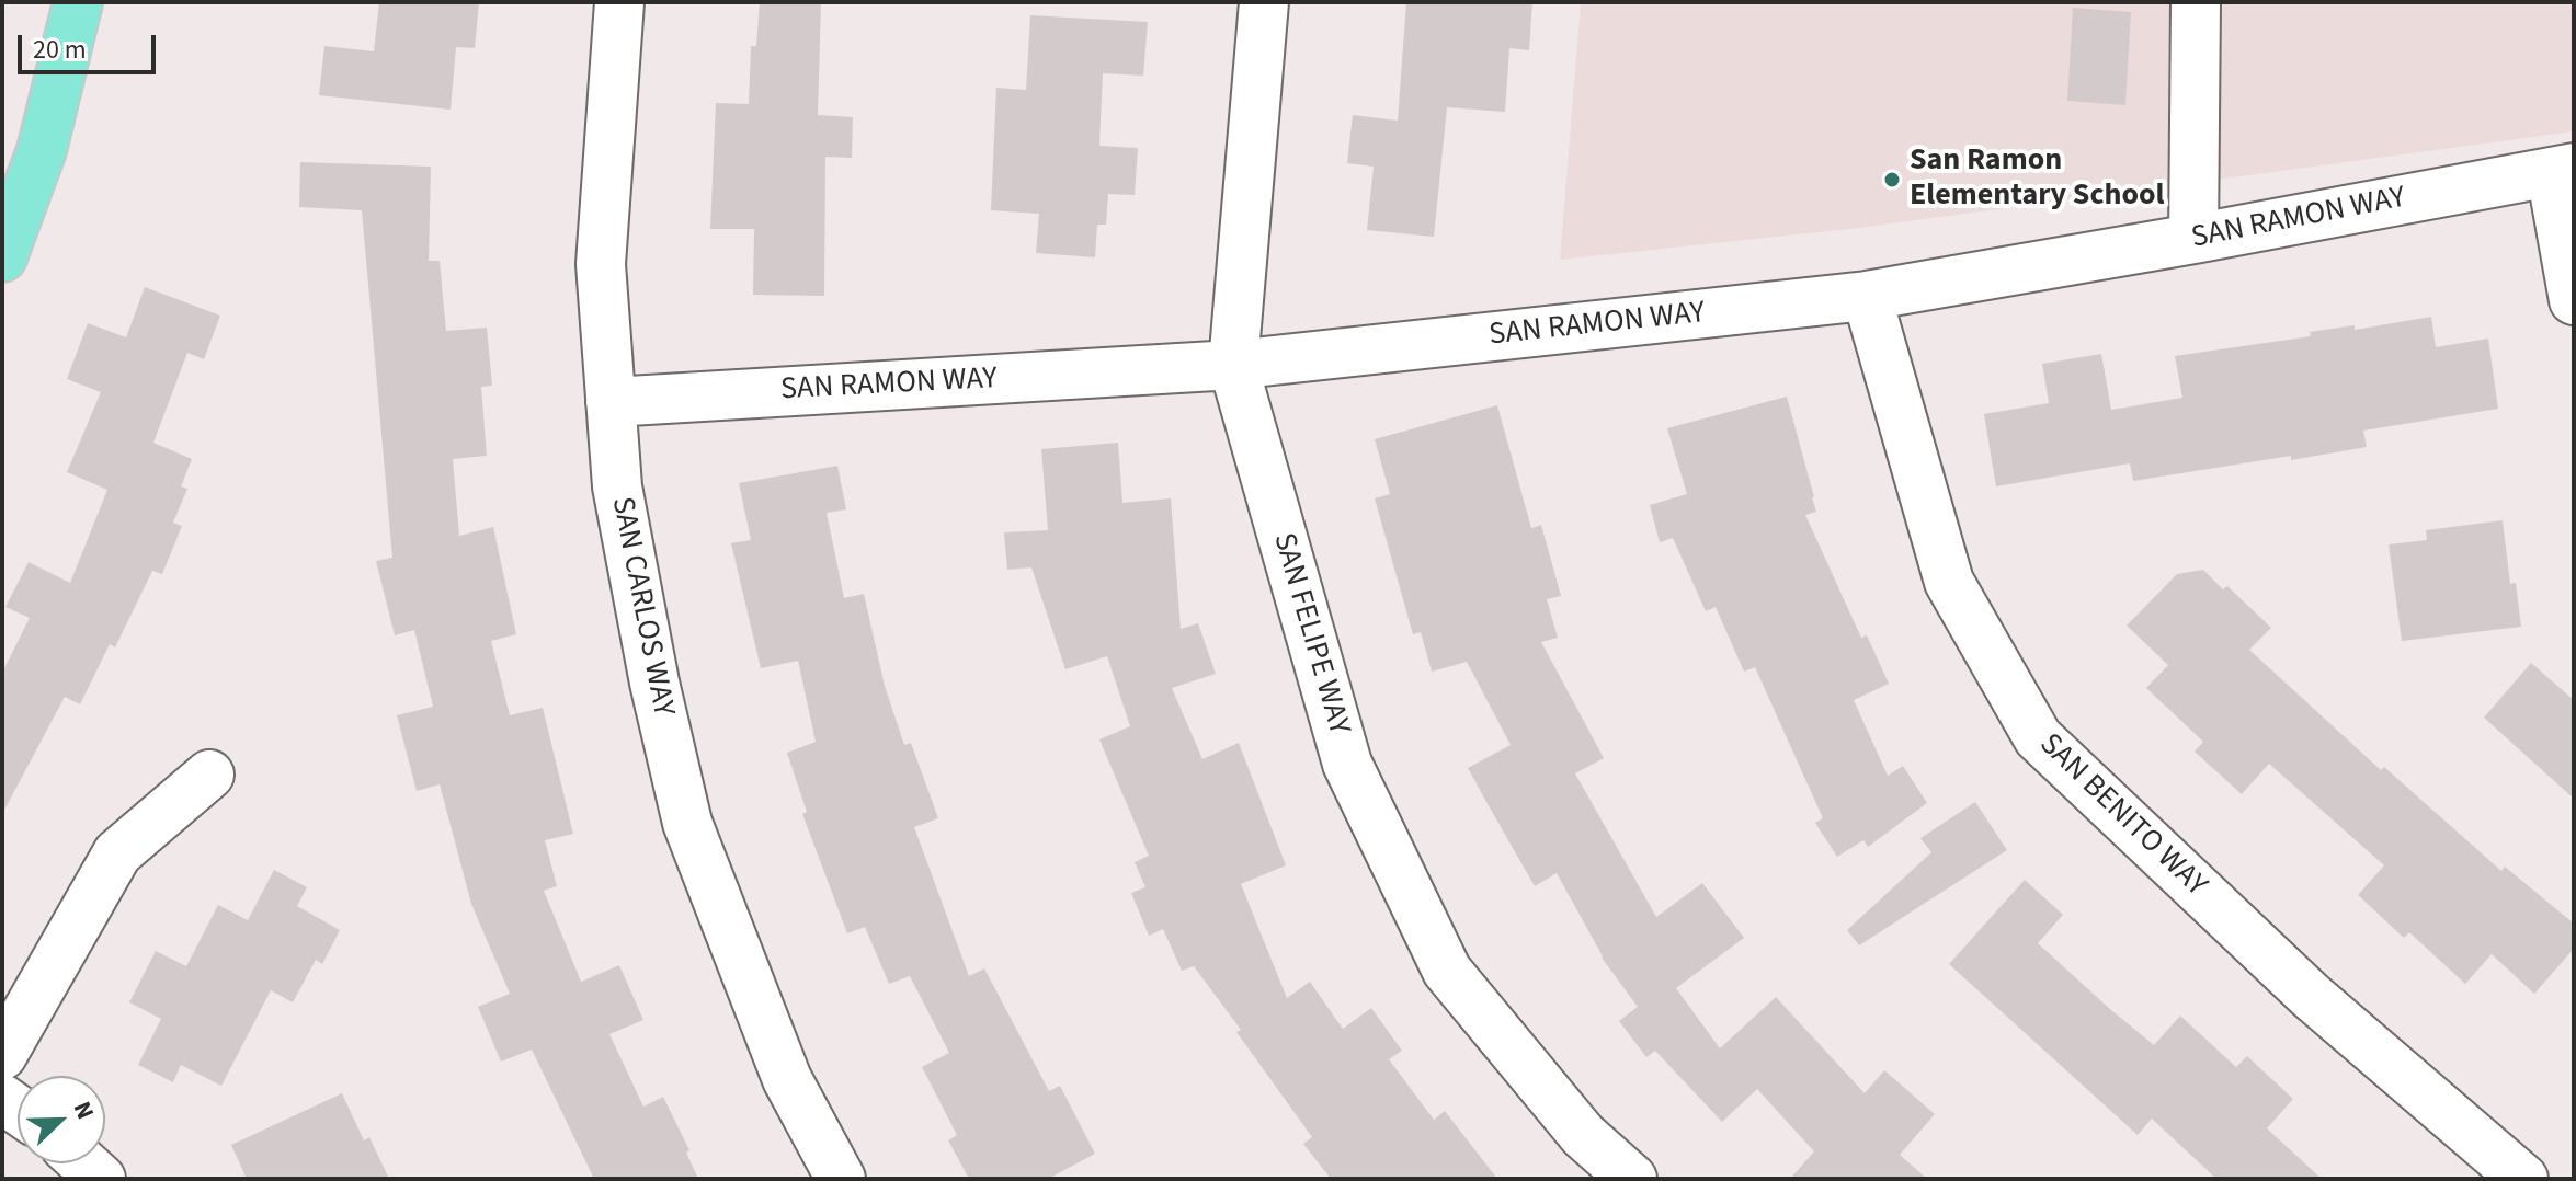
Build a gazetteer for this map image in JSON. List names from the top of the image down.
{
  "streets": {
    "street": [
      "SAN RAMON WAY",
      "SAN CARLOS WAY",
      "SAN FELIPE WAY",
      "SAN BENITO WAY"
    ]
  },
  "crossings": [
    ["SAN RAMON WAY", "SAN CARLOS WAY"],
    ["SAN RAMON WAY", "SAN FELIPE WAY"],
    ["SAN RAMON WAY", "SAN BENITO WAY"]
  ],
  "places": ["San Ramon Elementary School"],
  "scale_bar": "20 m",
  "north": "top right"
}
